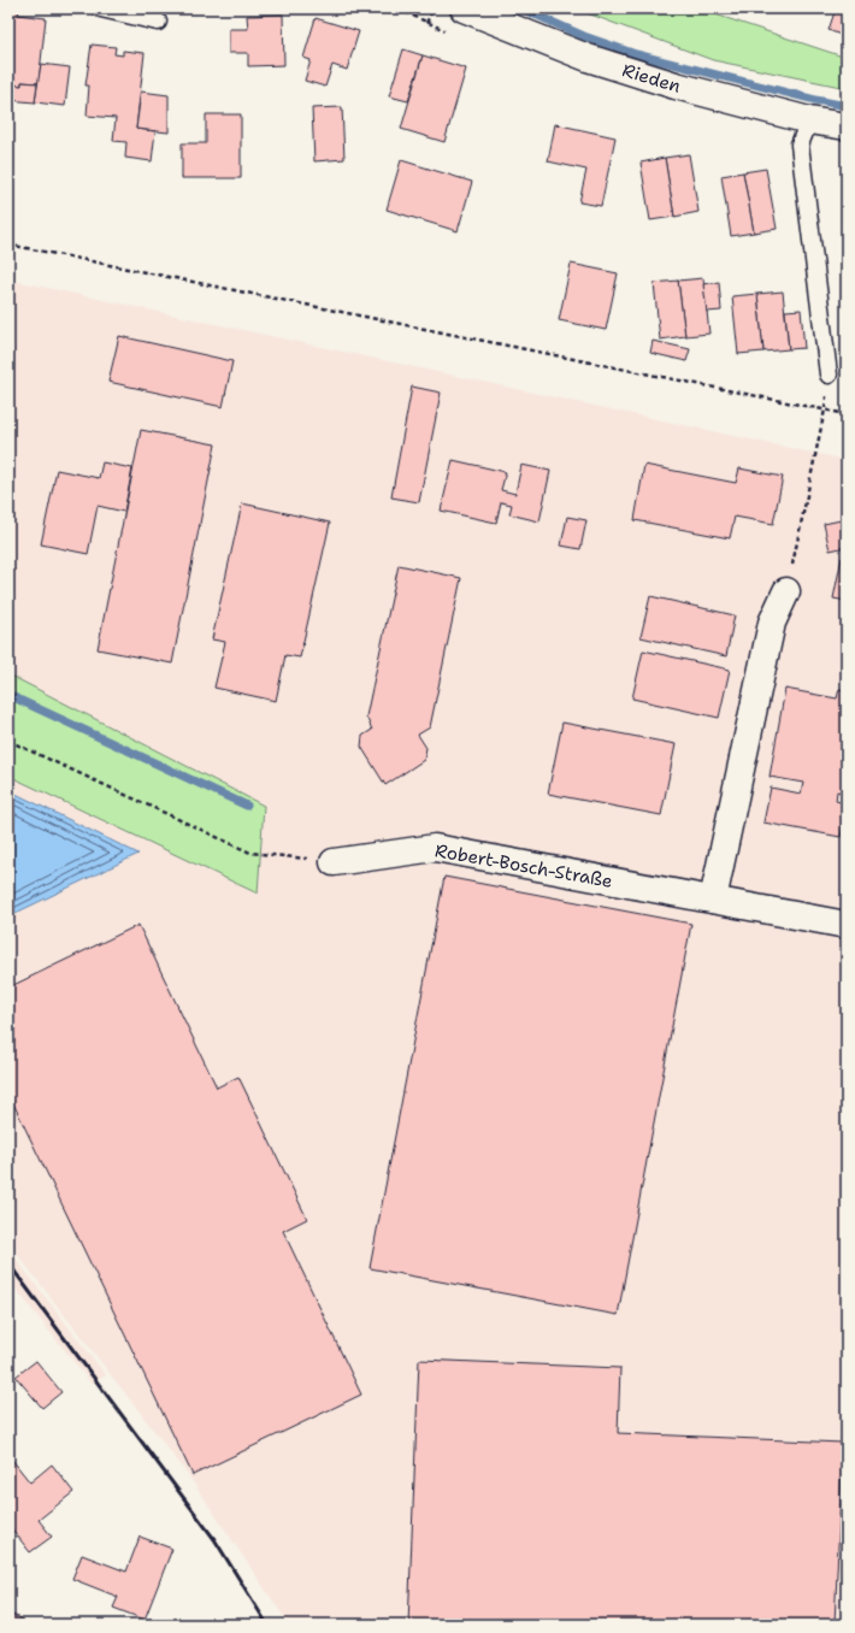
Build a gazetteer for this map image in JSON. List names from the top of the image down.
{
  "streets": {
    "street": ["Rieden", "Robert-Bosch-Straße"]
  }
}
